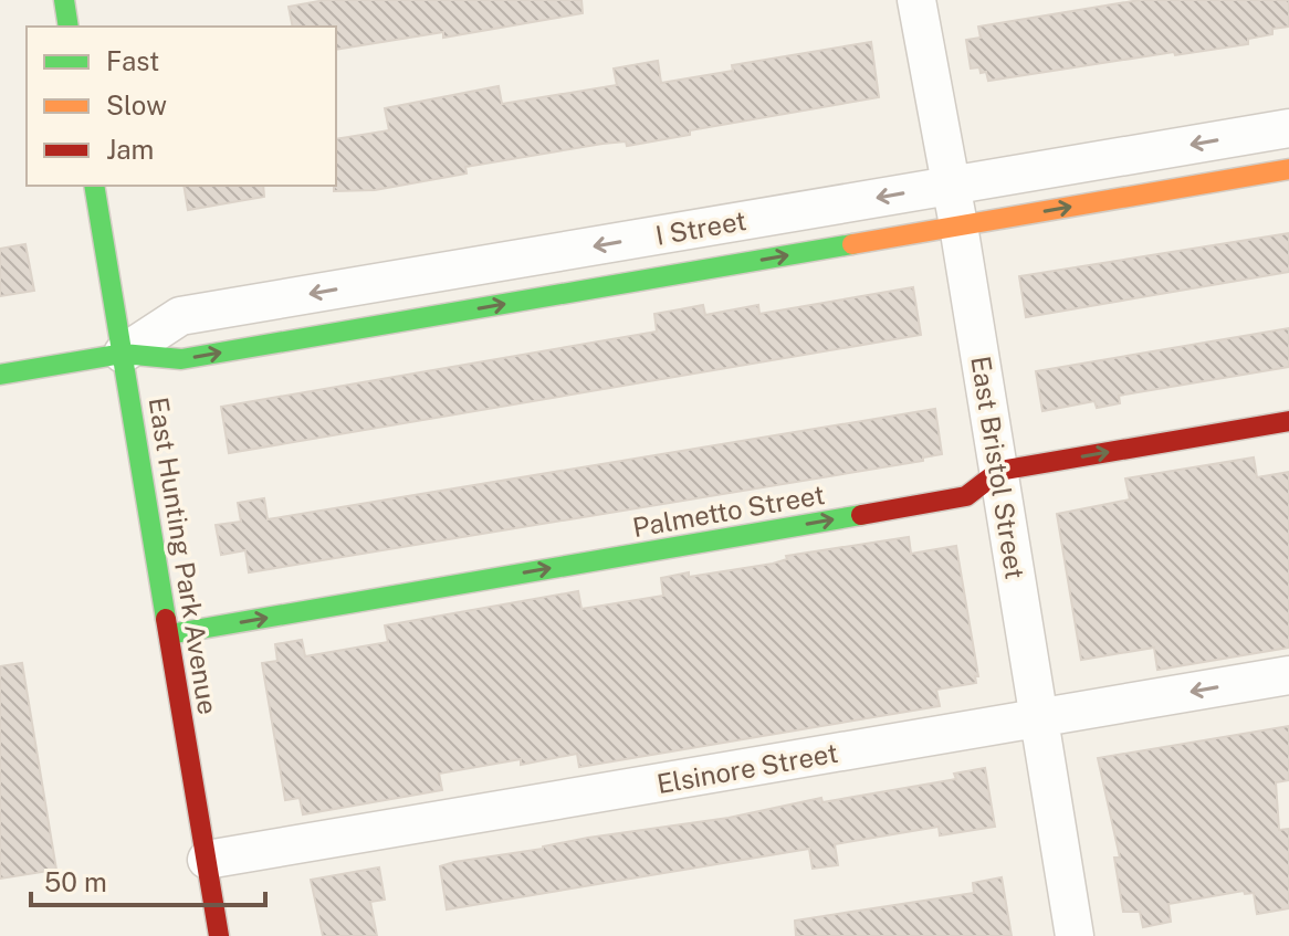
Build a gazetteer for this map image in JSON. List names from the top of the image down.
{
  "streets": {
    "street": [
      "I Street",
      "East Bristol Street",
      "Palmetto Street",
      "East Hunting Park Avenue",
      "Elsinore Street"
    ]
  },
  "crossings": [
    ["I Street", "East Bristol Street"],
    ["I Street", "East Hunting Park Avenue"],
    ["East Bristol Street", "Palmetto Street"],
    ["East Bristol Street", "Elsinore Street"],
    ["Palmetto Street", "East Hunting Park Avenue"],
    ["East Hunting Park Avenue", "Elsinore Street"]
  ],
  "one_way": ["Palmetto Street"],
  "legend": ["Fast", "Slow", "Jam"],
  "scale_bar": "50 m"
}
